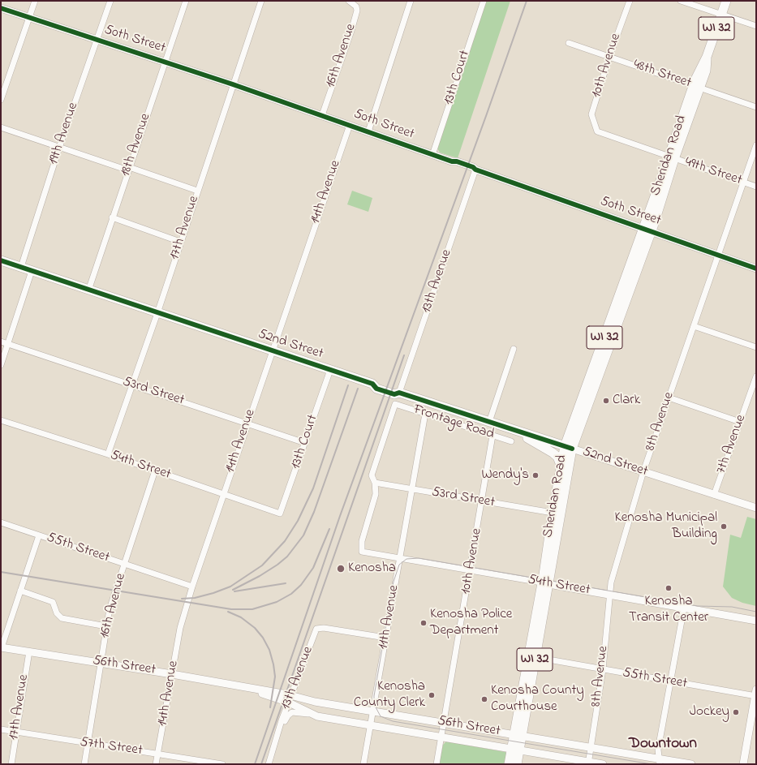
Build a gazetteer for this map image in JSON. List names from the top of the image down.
{
  "streets": {
    "main road": ["WI 32", "Sheridan Road", "52nd Street"],
    "street": [
      "50th Street",
      "16th Avenue",
      "10th Avenue",
      "48th Street",
      "13th Court",
      "19th Avenue",
      "18th Avenue",
      "49th Street",
      "14th Avenue",
      "17th Avenue",
      "13th Avenue",
      "53rd Street",
      "8th Avenue",
      "Frontage Road",
      "7th Avenue",
      "54th Street",
      "55th Street",
      "11th Avenue",
      "56th Street",
      "57th Street"
    ]
  },
  "crossings": [
    ["50th Street", "16th Avenue"],
    ["50th Street", "13th Court"],
    ["50th Street", "19th Avenue"],
    ["50th Street", "18th Avenue"],
    ["50th Street", "Sheridan Road"],
    ["50th Street", "14th Avenue"],
    ["50th Street", "17th Avenue"],
    ["50th Street", "13th Avenue"],
    ["50th Street", "8th Avenue"],
    ["16th Avenue", "54th Street"],
    ["16th Avenue", "55th Street"],
    ["16th Avenue", "56th Street"],
    ["16th Avenue", "57th Street"],
    ["10th Avenue", "48th Street"],
    ["10th Avenue", "49th Street"],
    ["10th Avenue", "53rd Street"],
    ["10th Avenue", "Frontage Road"],
    ["10th Avenue", "54th Street"],
    ["10th Avenue", "56th Street"],
    ["48th Street", "Sheridan Road"],
    ["13th Court", "52nd Street"],
    ["13th Court", "53rd Street"],
    ["13th Court", "54th Street"],
    ["19th Avenue", "52nd Street"],
    ["18th Avenue", "52nd Street"],
    ["Sheridan Road", "49th Street"],
    ["Sheridan Road", "52nd Street"],
    ["Sheridan Road", "53rd Street"],
    ["Sheridan Road", "54th Street"],
    ["Sheridan Road", "55th Street"],
    ["Sheridan Road", "56th Street"],
    ["49th Street", "8th Avenue"],
    ["14th Avenue", "52nd Street"],
    ["14th Avenue", "53rd Street"],
    ["14th Avenue", "54th Street"],
    ["14th Avenue", "55th Street"],
    ["14th Avenue", "56th Street"],
    ["14th Avenue", "57th Street"],
    ["17th Avenue", "52nd Street"],
    ["17th Avenue", "53rd Street"],
    ["17th Avenue", "54th Street"],
    ["17th Avenue", "56th Street"],
    ["17th Avenue", "57th Street"],
    ["13th Avenue", "52nd Street"],
    ["13th Avenue", "11th Avenue"],
    ["13th Avenue", "56th Street"],
    ["52nd Street", "8th Avenue"],
    ["52nd Street", "7th Avenue"],
    ["53rd Street", "Frontage Road"],
    ["53rd Street", "54th Street"],
    ["53rd Street", "11th Avenue"],
    ["8th Avenue", "54th Street"],
    ["8th Avenue", "55th Street"],
    ["8th Avenue", "56th Street"],
    ["Frontage Road", "54th Street"],
    ["Frontage Road", "11th Avenue"],
    ["54th Street", "11th Avenue"],
    ["11th Avenue", "56th Street"]
  ],
  "districts": ["Downtown"],
  "places": [
    "Clark",
    "Wendy's",
    "Kenosha Municipal Building",
    "Kenosha",
    "Kenosha Transit Center",
    "Kenosha Police Department",
    "Kenosha County Clerk",
    "Kenosha County Courthouse",
    "Jockey"
  ]
}
